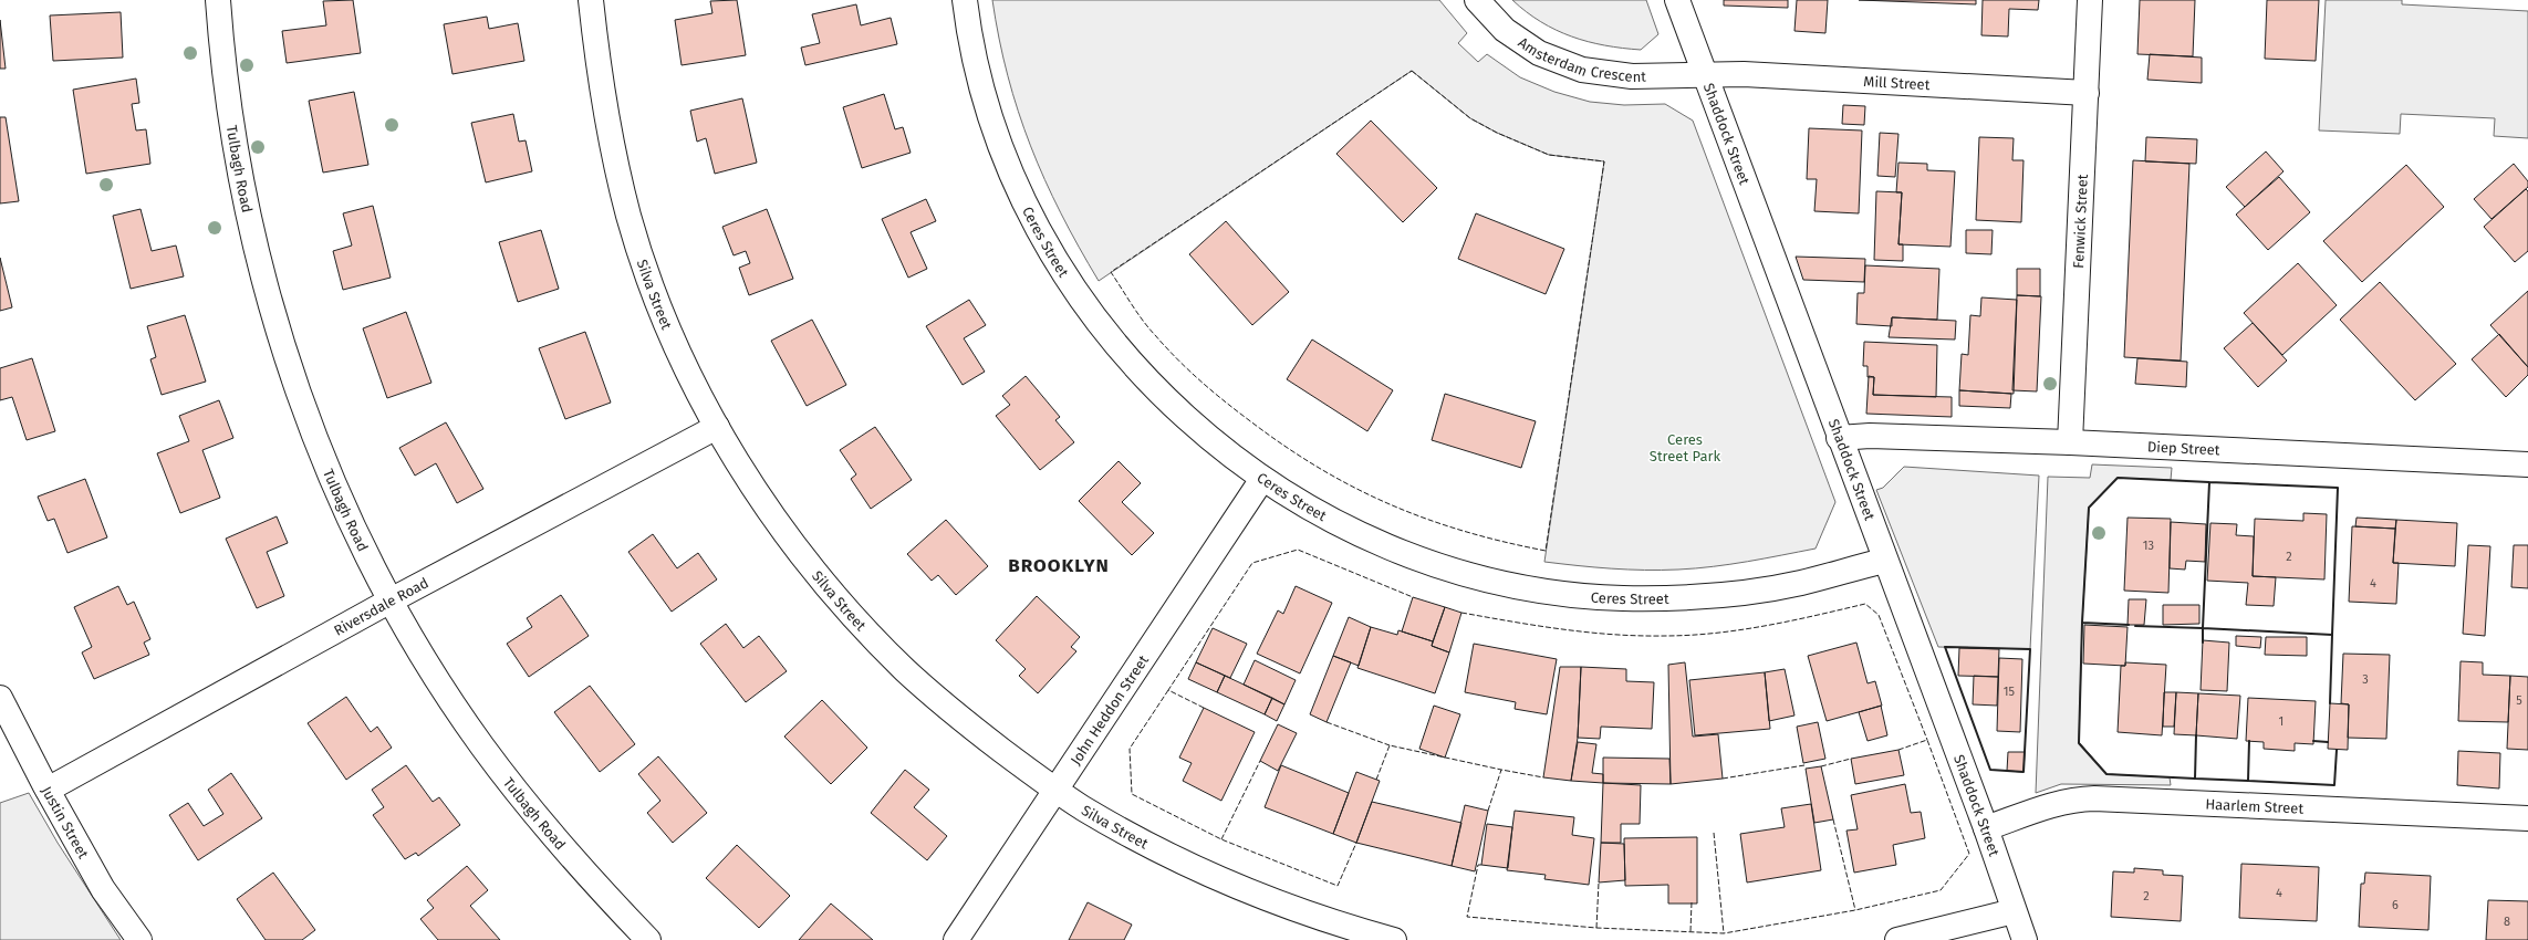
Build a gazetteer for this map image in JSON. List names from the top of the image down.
{
  "streets": {
    "street": [
      "Amsterdam Crescent",
      "Mill Street",
      "Shaddock Street",
      "Tulbagh Road",
      "Fenwick Street",
      "Ceres Street",
      "Silva Street",
      "Diep Street",
      "Riversdale Road",
      "John Heddon Street",
      "Haarlem Street",
      "Justin Street"
    ]
  },
  "crossings": [
    ["Amsterdam Crescent", "Mill Street"],
    ["Amsterdam Crescent", "Shaddock Street"],
    ["Mill Street", "Shaddock Street"],
    ["Mill Street", "Fenwick Street"],
    ["Shaddock Street", "Ceres Street"],
    ["Shaddock Street", "Diep Street"],
    ["Shaddock Street", "Haarlem Street"],
    ["Tulbagh Road", "Riversdale Road"],
    ["Fenwick Street", "Diep Street"],
    ["Ceres Street", "John Heddon Street"],
    ["Silva Street", "Riversdale Road"],
    ["Silva Street", "John Heddon Street"],
    ["Riversdale Road", "Justin Street"]
  ],
  "districts": ["BROOKLYN"],
  "parks": ["Ceres Street Park"],
  "house_numbers": [
    "13",
    "2",
    "4",
    "3",
    "15",
    "5",
    "1",
    "4",
    "2",
    "6",
    "8"
  ]
}
